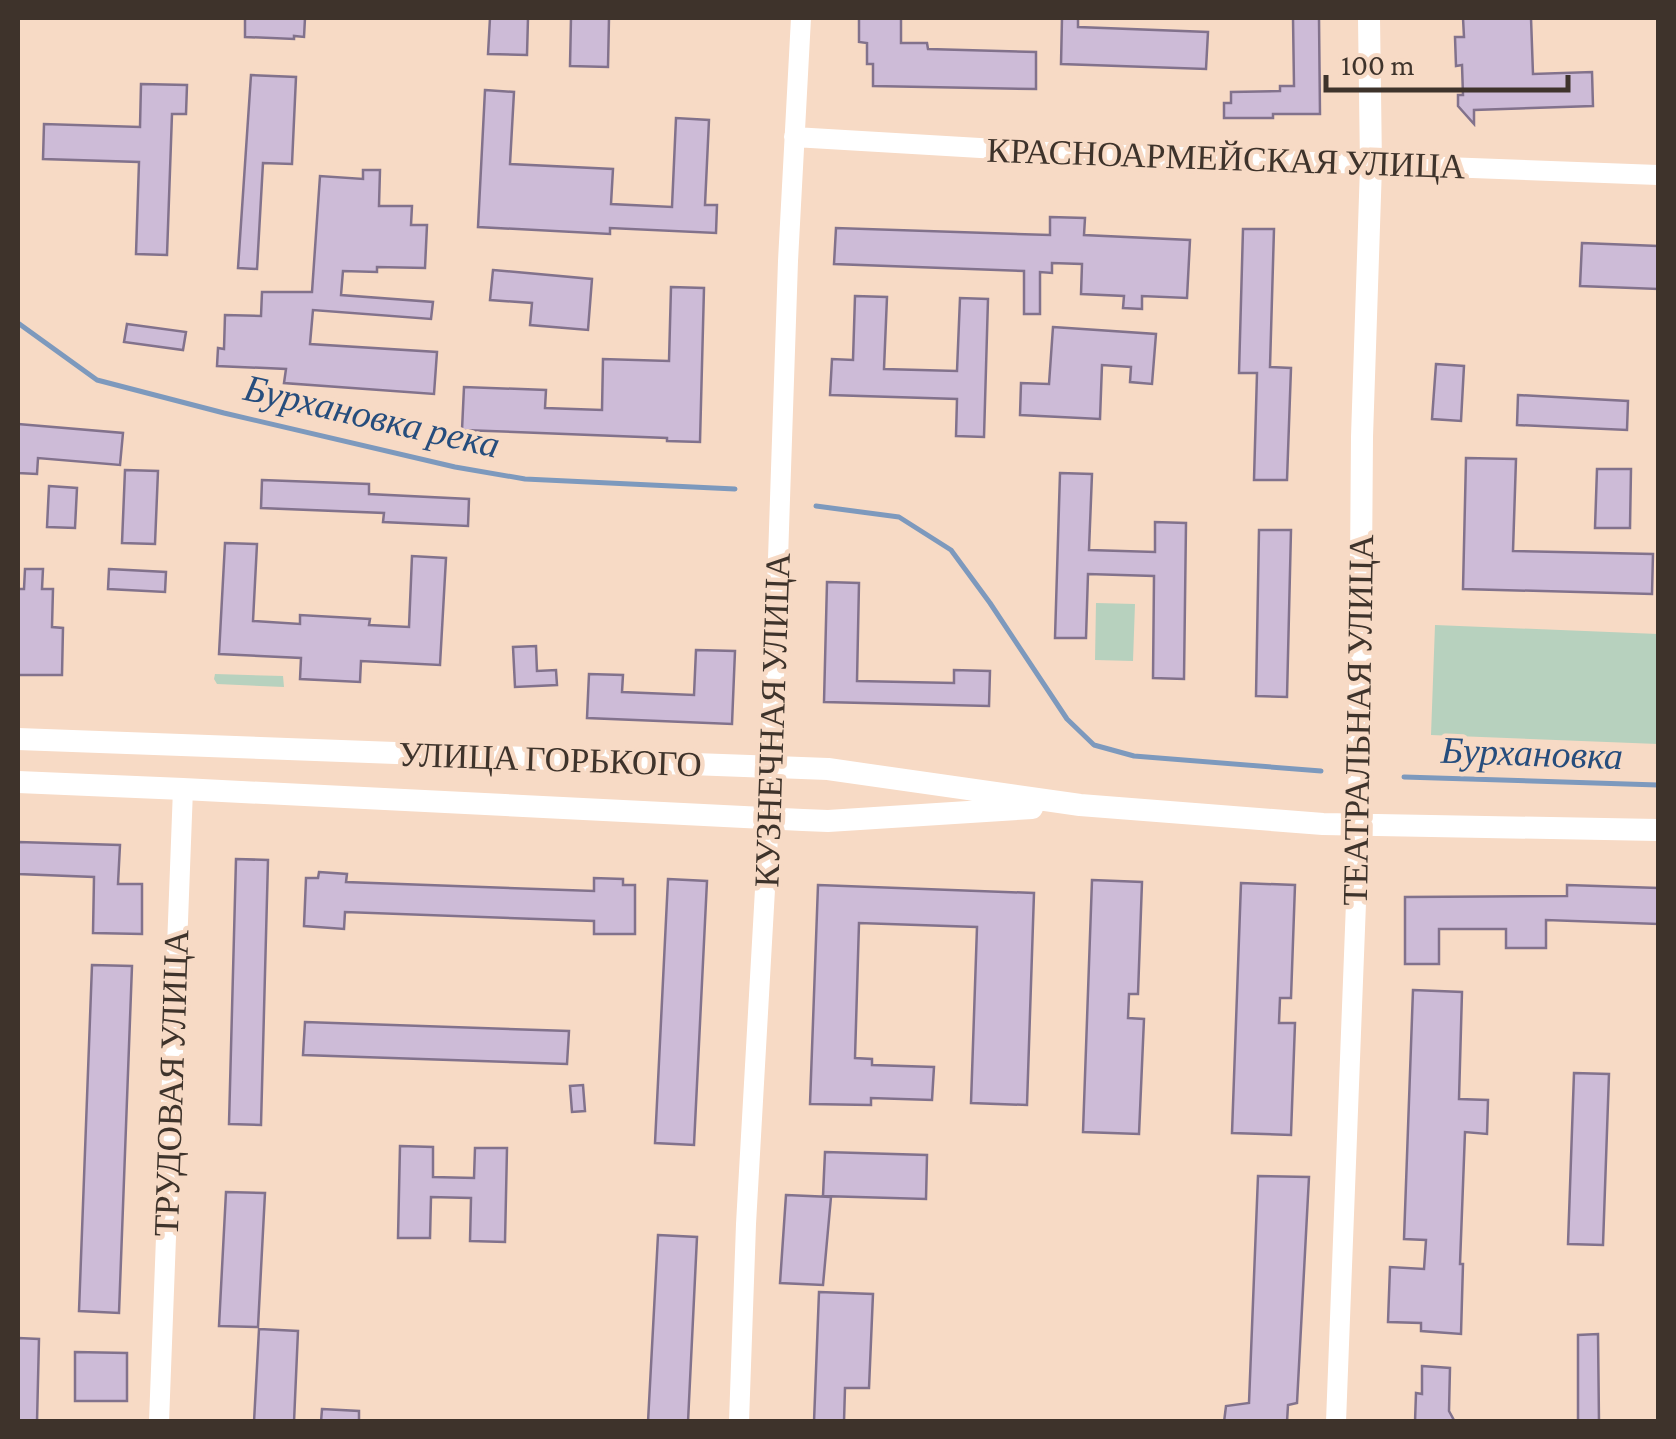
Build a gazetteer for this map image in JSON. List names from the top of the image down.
{
  "streets": {
    "main road": [
      "КУЗНЕЧНАЯ УЛИЦА",
      "ТЕАТРАЛЬНАЯ УЛИЦА",
      "УЛИЦА ГОРЬКОГО",
      "ТРУДОВАЯ УЛИЦА"
    ],
    "street": ["КРАСНОАРМЕЙСКАЯ УЛИЦА"]
  },
  "crossings": [
    ["КРАСНОАРМЕЙСКАЯ УЛИЦА", "КУЗНЕЧНАЯ УЛИЦА"],
    ["КРАСНОАРМЕЙСКАЯ УЛИЦА", "ТЕАТРАЛЬНАЯ УЛИЦА"],
    ["КУЗНЕЧНАЯ УЛИЦА", "УЛИЦА ГОРЬКОГО"],
    ["ТЕАТРАЛЬНАЯ УЛИЦА", "УЛИЦА ГОРЬКОГО"],
    ["УЛИЦА ГОРЬКОГО", "ТРУДОВАЯ УЛИЦА"]
  ],
  "water": ["Бурхановка река", "Бурхановка"],
  "scale_bar": "100 m"
}
